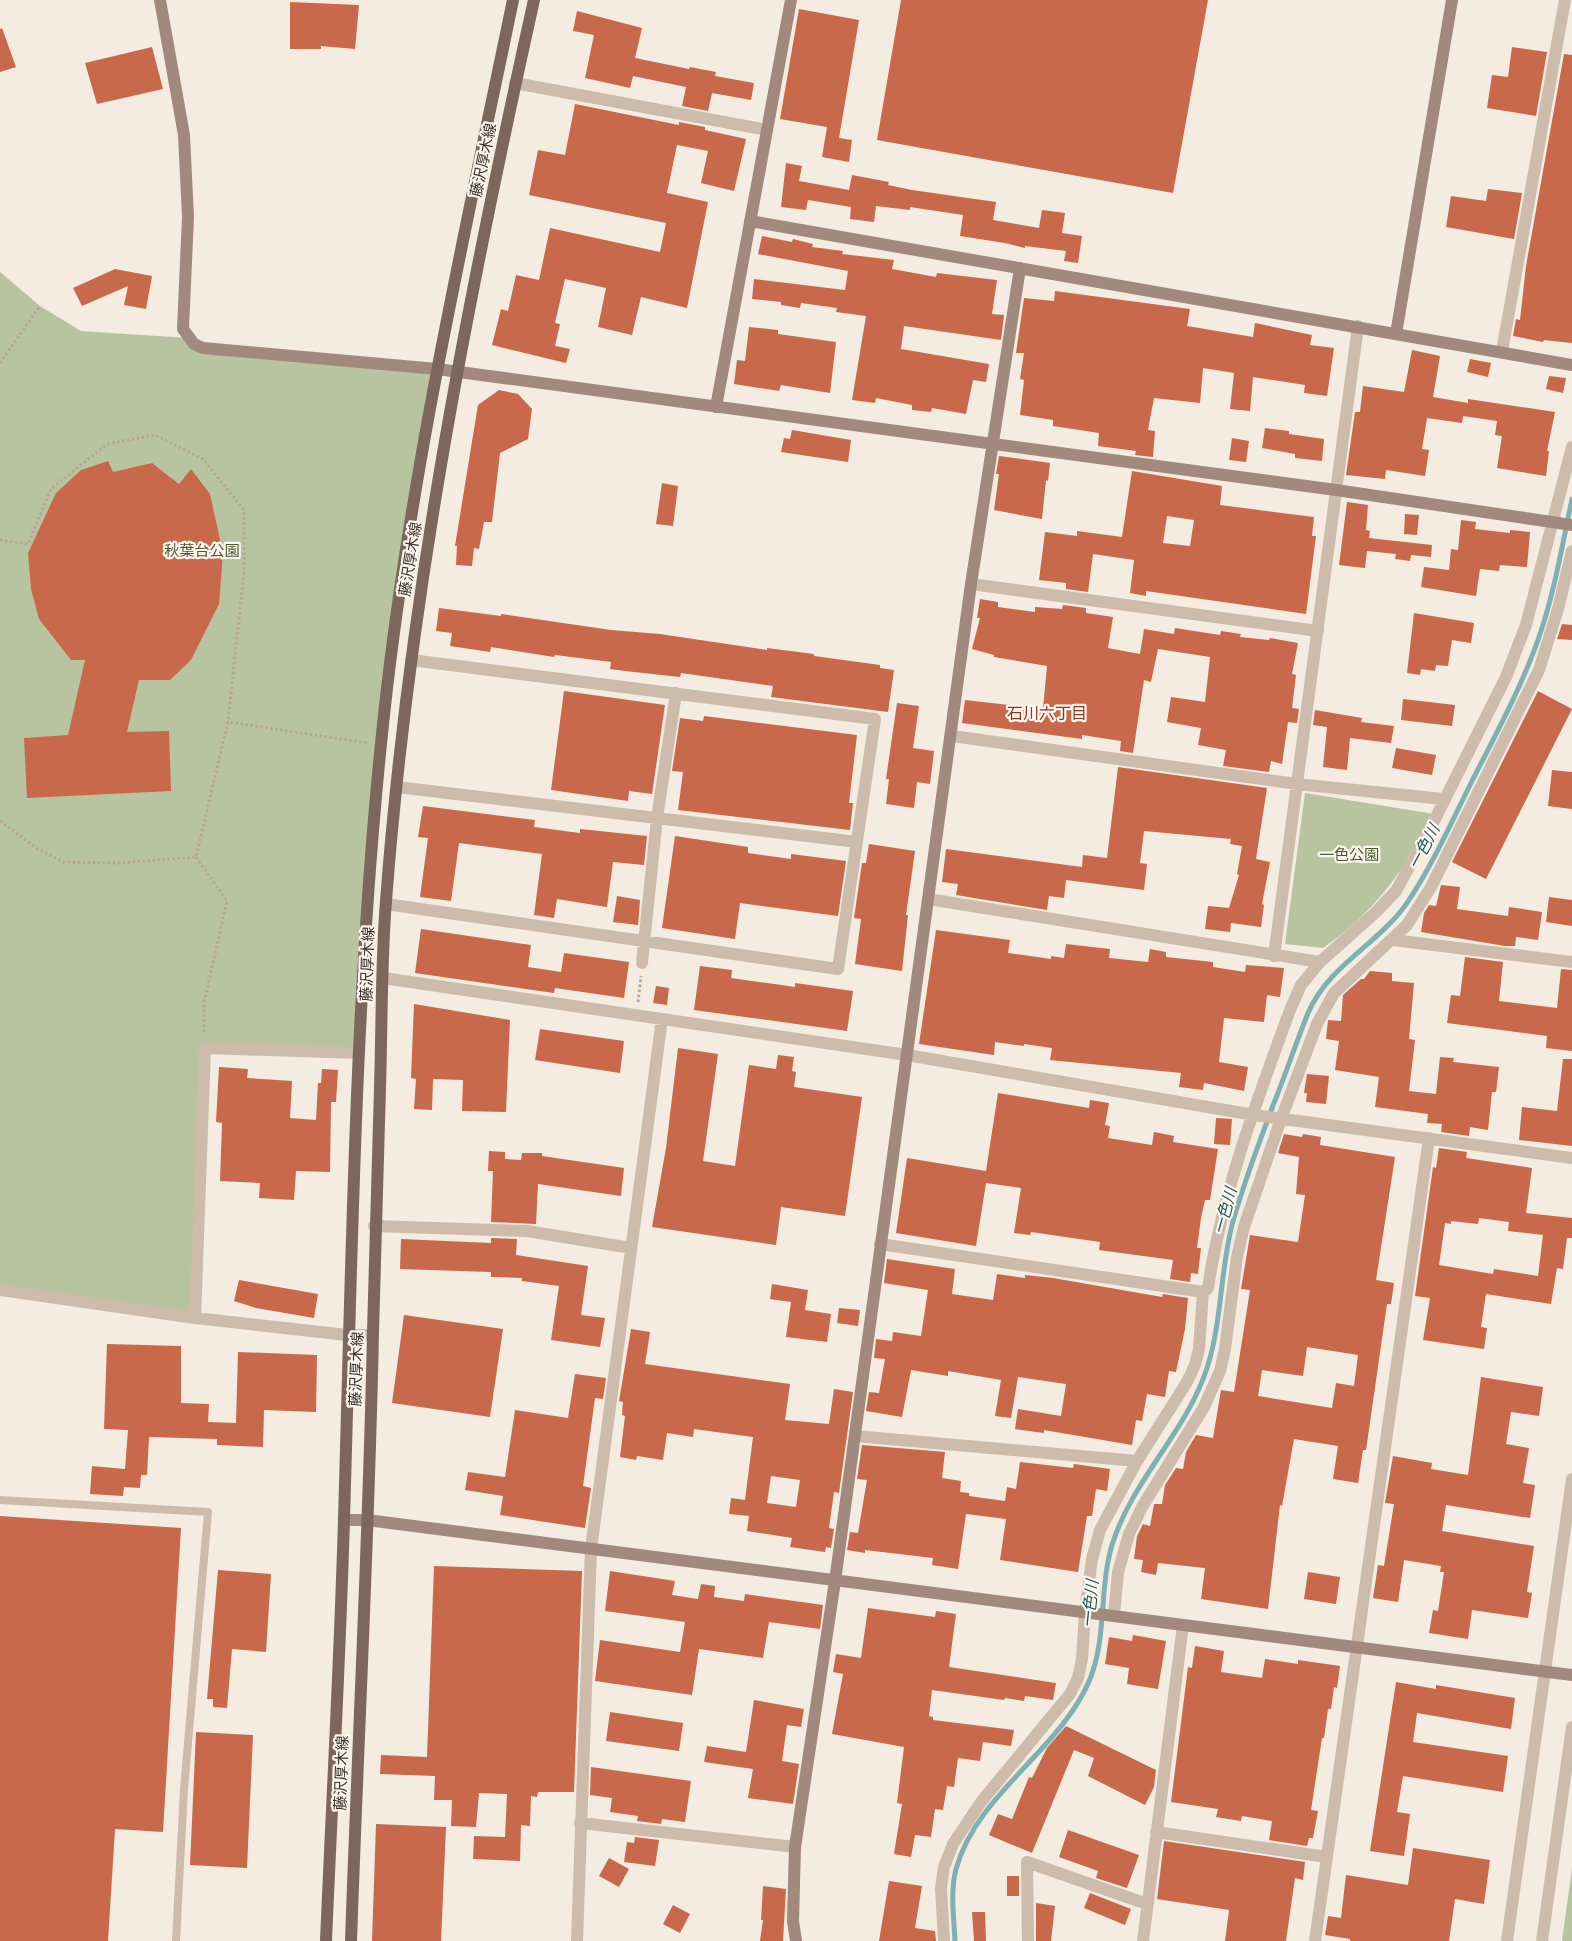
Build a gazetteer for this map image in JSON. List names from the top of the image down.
{
  "streets": {
    "main road": ["藤沢厚木線"]
  },
  "districts": ["石川六丁目"],
  "water": ["一色川"],
  "parks": ["秋葉台公園", "一色公園"]
}
